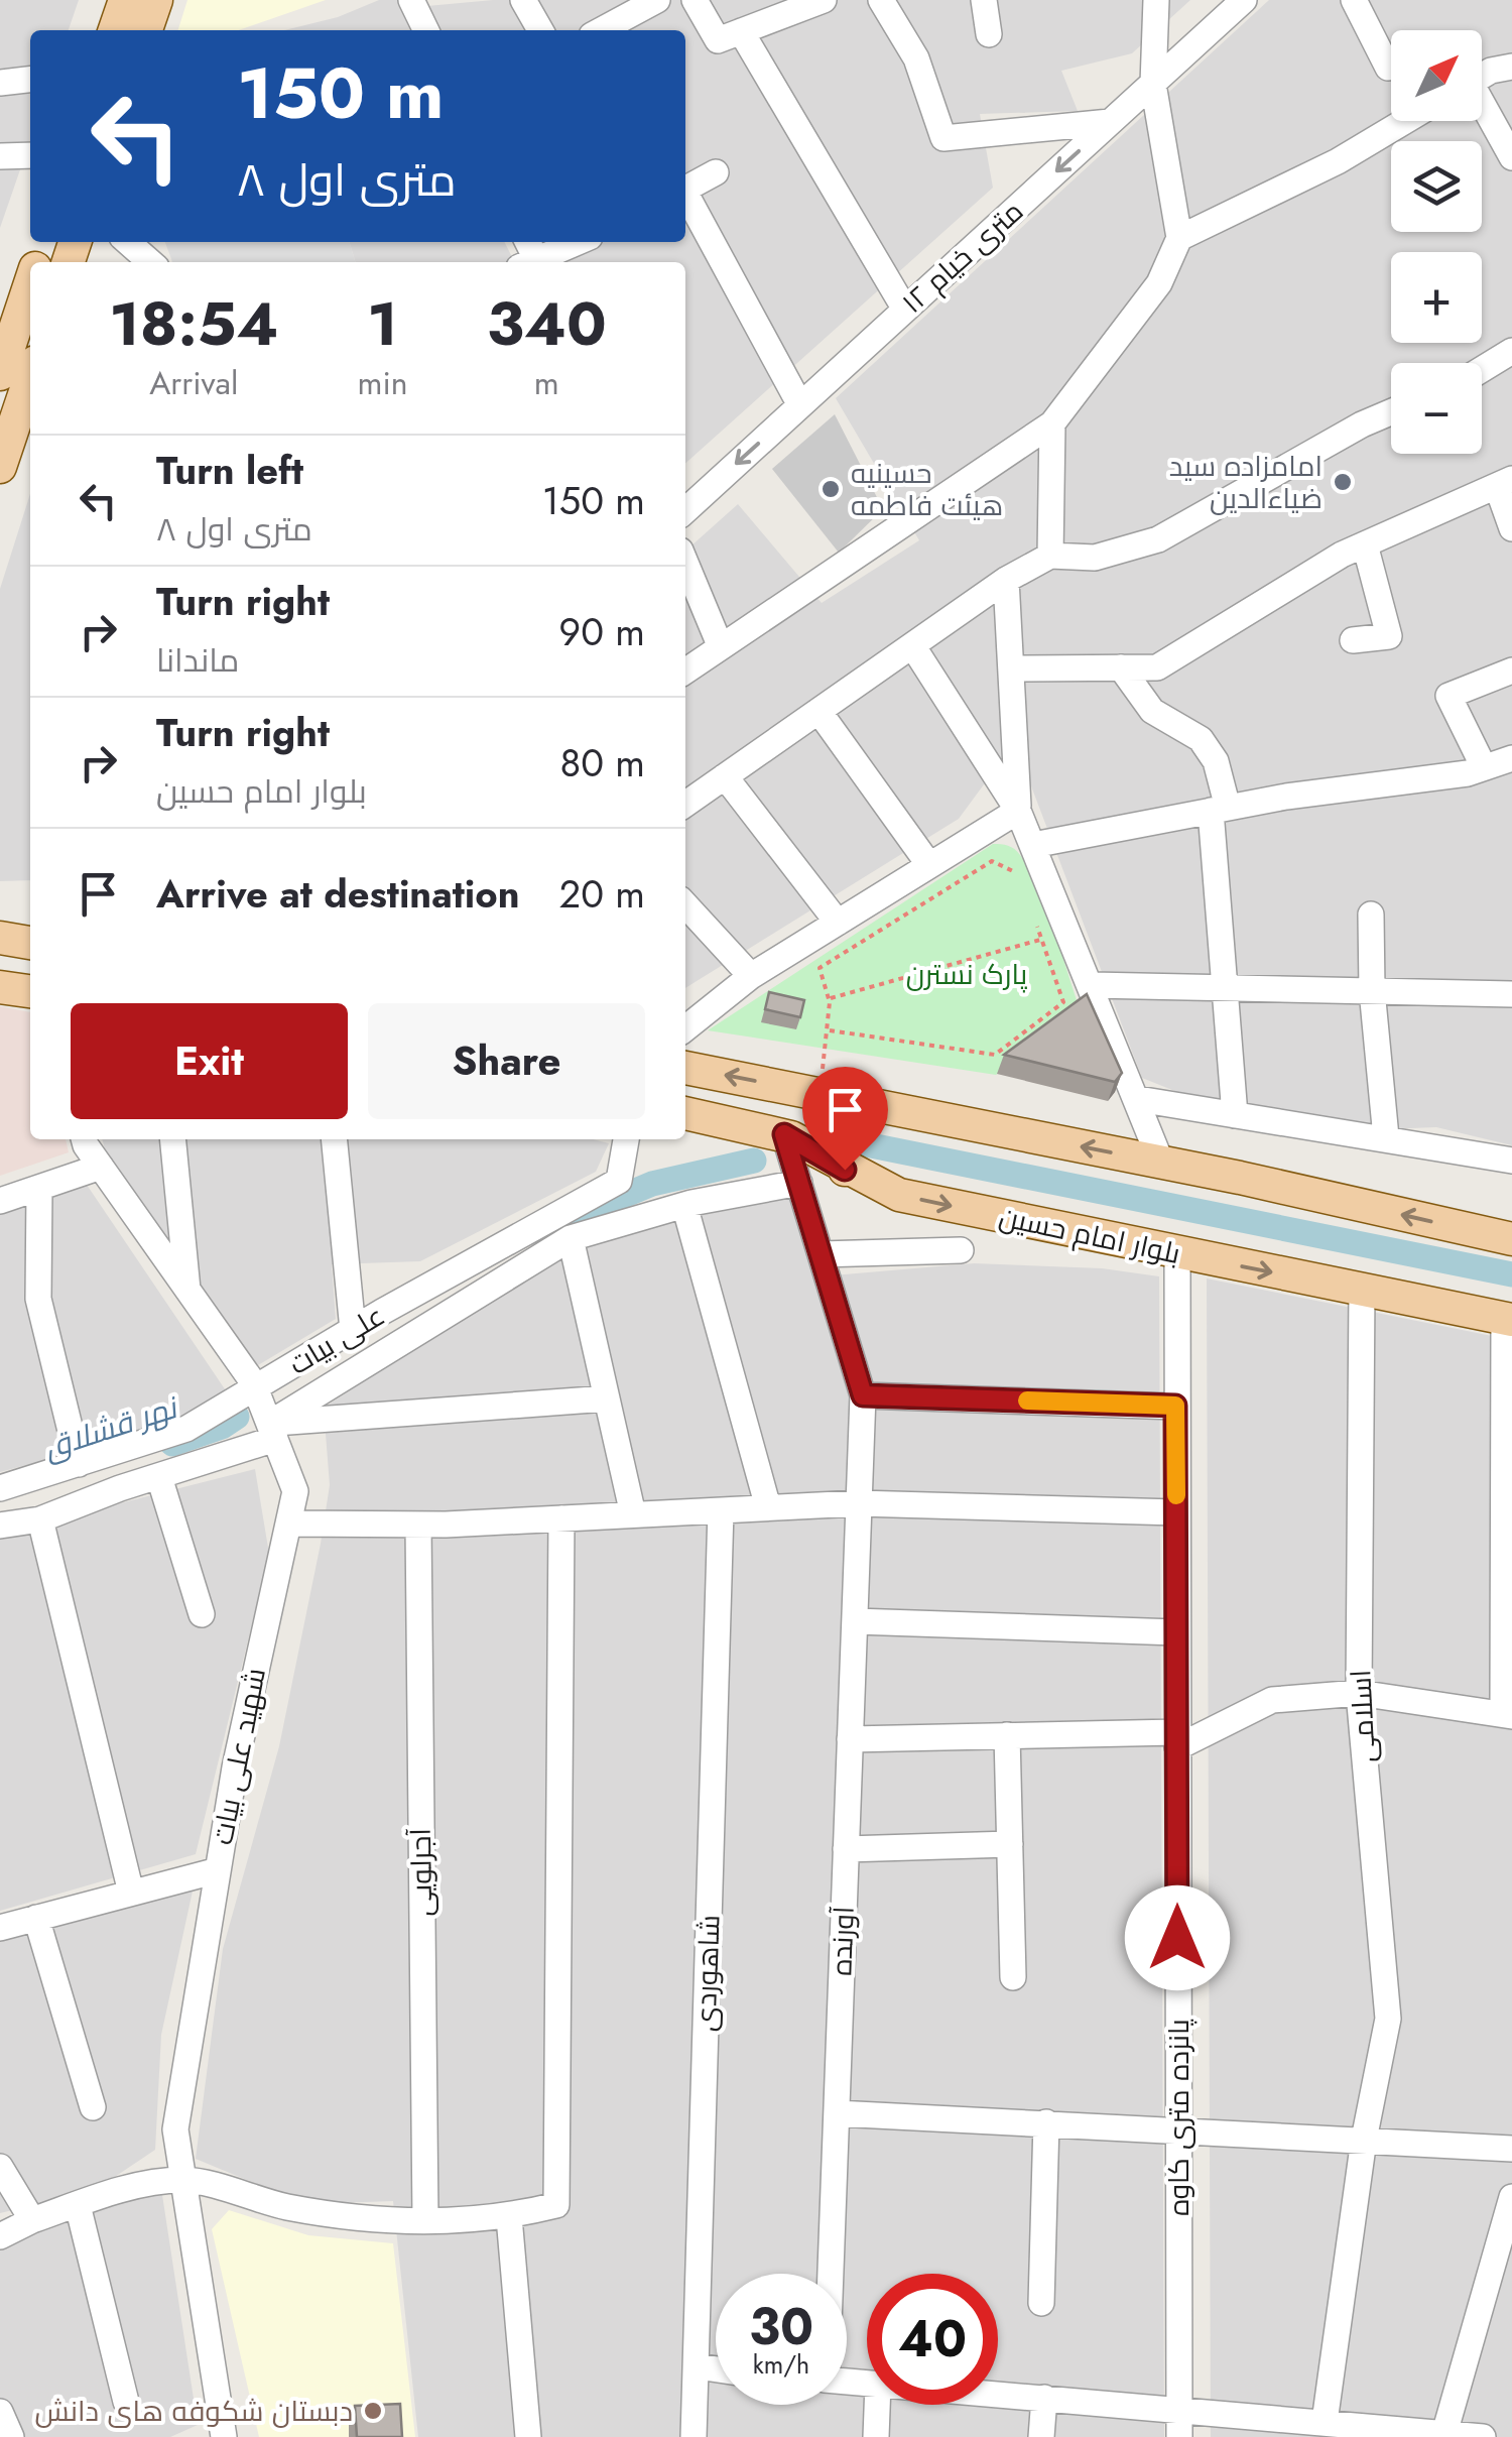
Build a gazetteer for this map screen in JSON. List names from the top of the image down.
{
  "streets": {
    "main road": ["بلوار امام حسین"],
    "street": [
      "۱۲ متری خیام",
      "علی بیات",
      "اسلامی",
      "شهید علی بیات",
      "آجرلویی",
      "آورنده",
      "شاهوردی",
      "پانزده متری کاوه"
    ]
  },
  "crossings": [
    ["بلوار امام حسین", "اسلامی"],
    ["بلوار امام حسین", "آورنده"],
    ["بلوار امام حسین", "پانزده متری کاوه"],
    ["علی بیات", "شهید علی بیات"],
    ["علی بیات", "آورنده"]
  ],
  "water": ["نهر قشلاق"],
  "parks": ["پارک نسترن"],
  "places": ["امامزاده سید ضیاءالدین", "حسینیه هیئت فاطمه", "دبستان شکوفه های دانش"],
  "north": "top right",
  "page": {
    "map_buttons": ["+", "−"],
    "turn": ["150 m", "۸ متری اول"],
    "eta": [
      "18:54",
      "Arrival",
      "1",
      "min",
      "340",
      "m"
    ],
    "list": [
      {
        "name": "Turn left",
        "note": "۸ متری اول",
        "value": "150 m"
      },
      {
        "name": "Turn right",
        "note": "ماندانا",
        "value": "90 m"
      },
      {
        "name": "Turn right",
        "note": "بلوار امام حسین",
        "value": "80 m"
      },
      {
        "name": "Arrive at destination",
        "value": "20 m"
      }
    ],
    "buttons": ["Exit", "Share"],
    "speed": "30 km/h",
    "limit": "40"
  }
}
